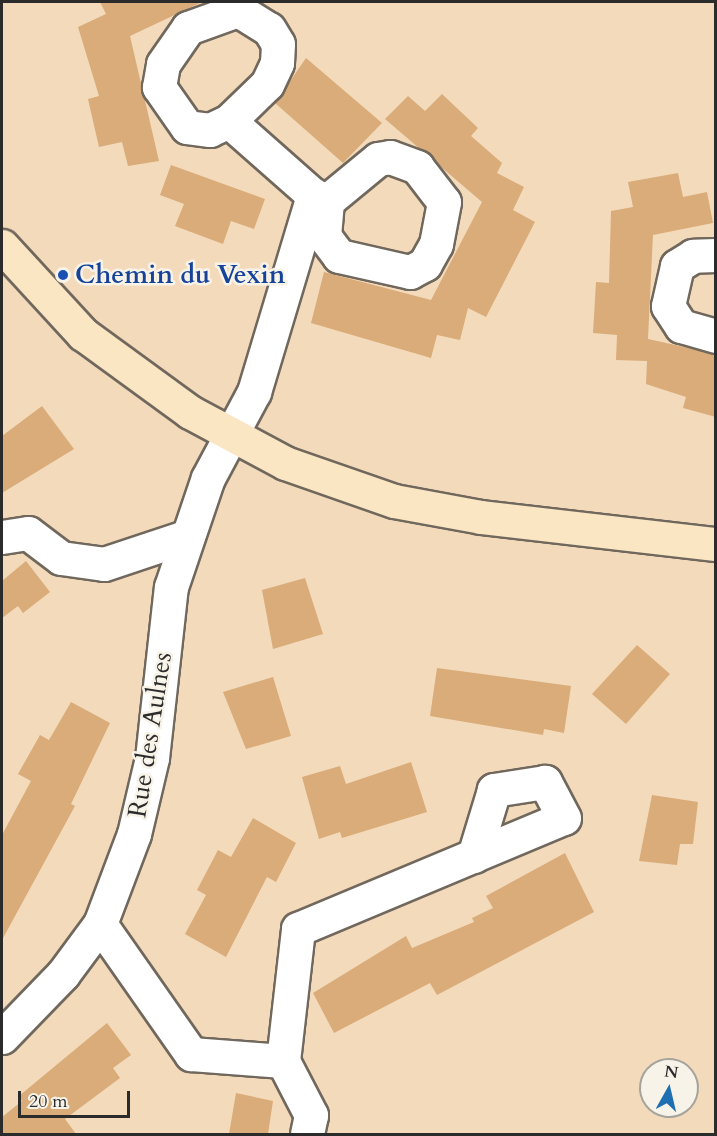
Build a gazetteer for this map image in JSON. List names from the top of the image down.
{
  "streets": {
    "street": ["Rue des Aulnes"]
  },
  "places": ["Chemin du Vexin"],
  "scale_bar": "20 m",
  "north": "top"
}
